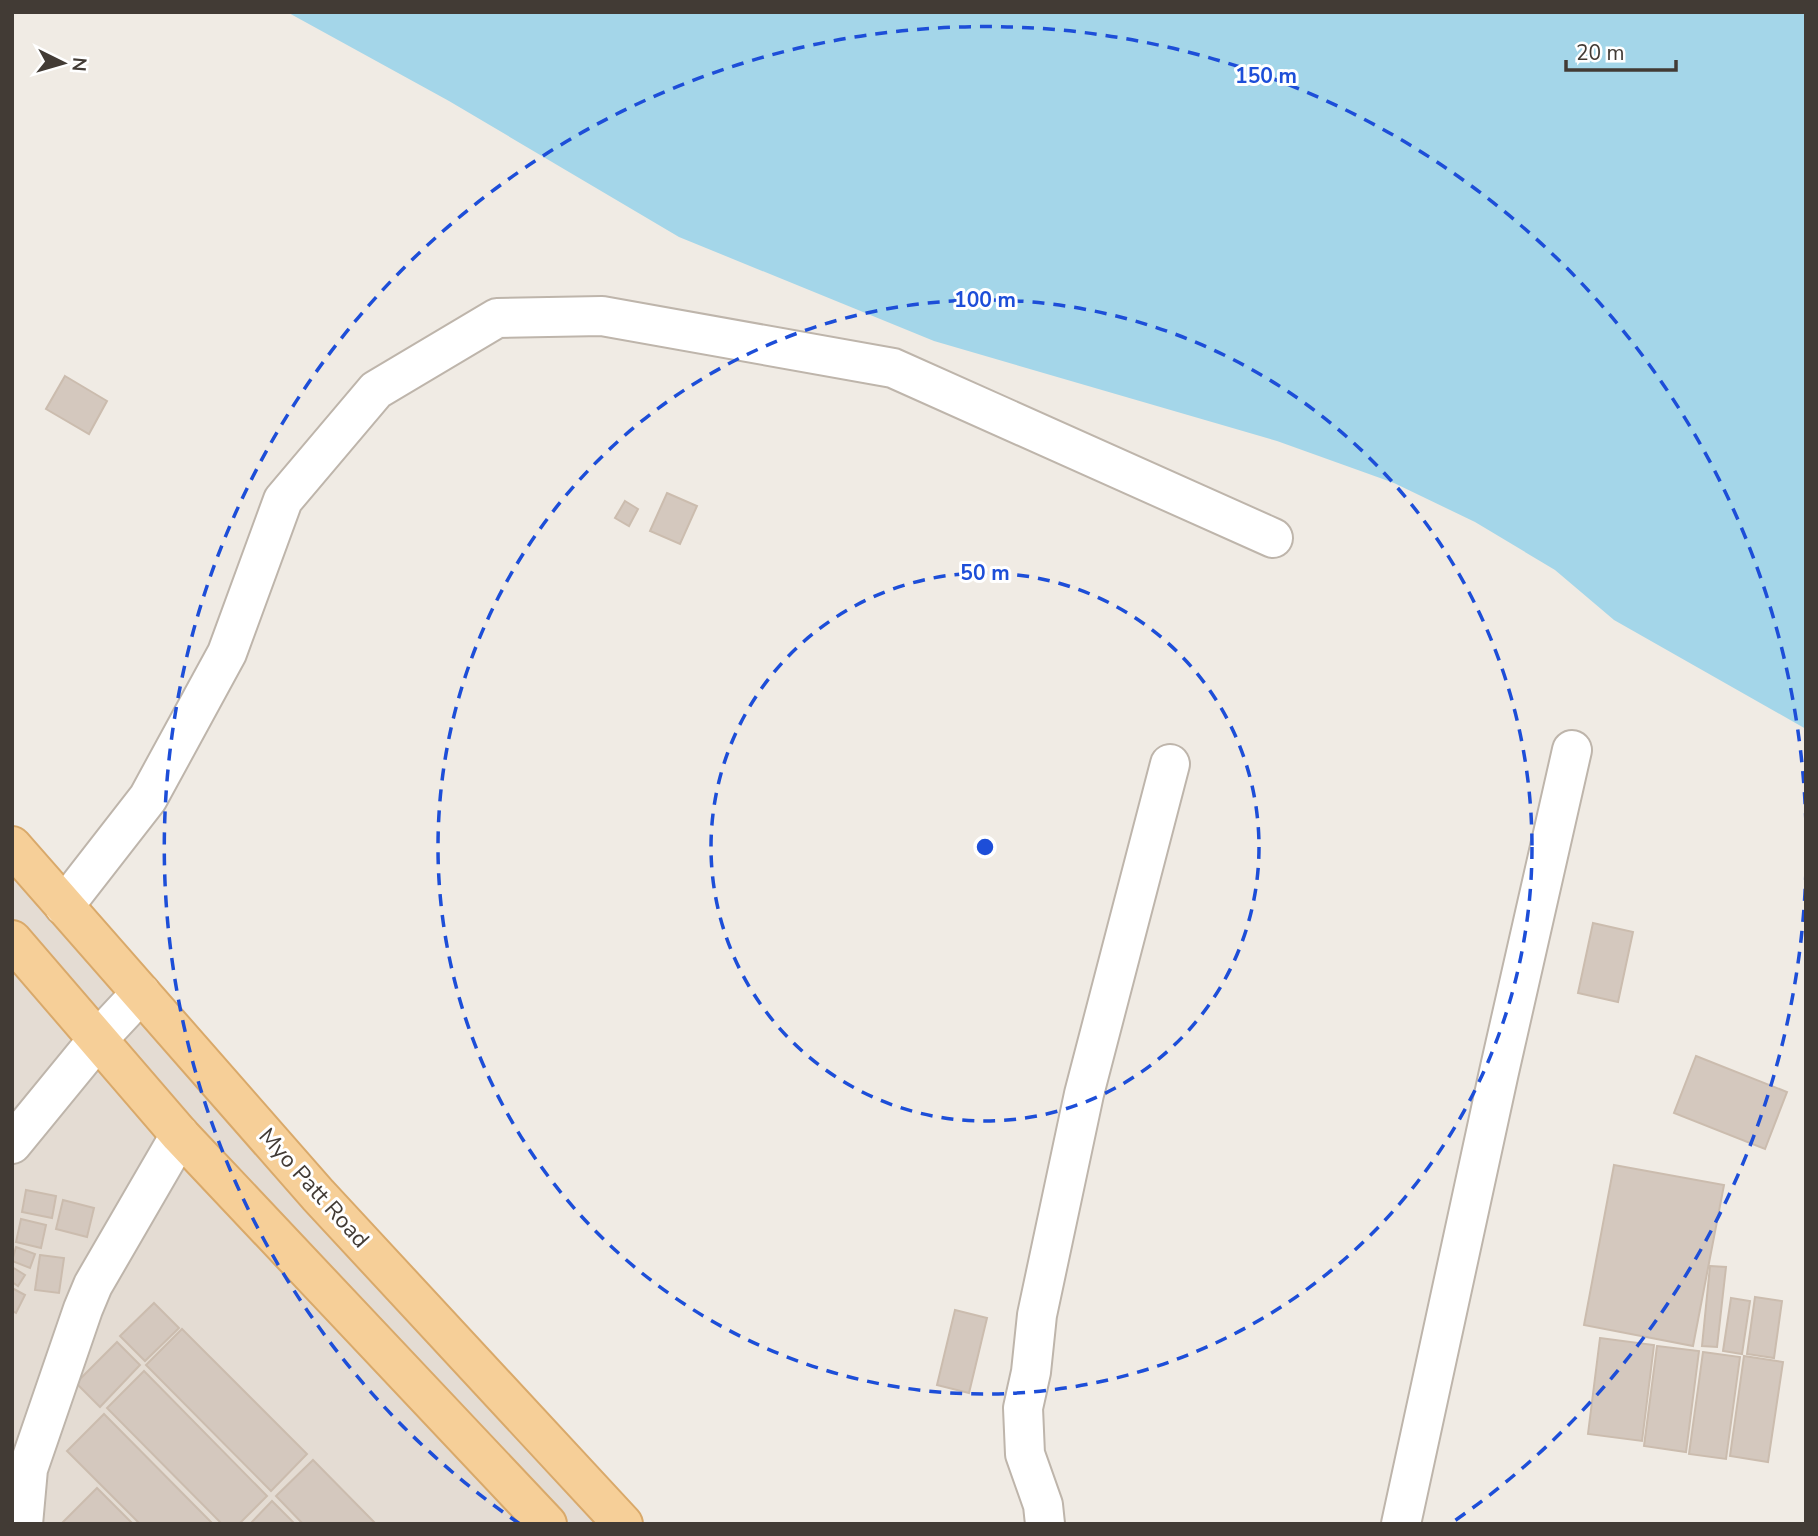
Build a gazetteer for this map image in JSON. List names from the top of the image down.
{
  "streets": {
    "main road": ["Myo Patt Road"]
  },
  "scale_bar": "20 m",
  "north": "right",
  "rings": ["150 m", "100 m", "50 m"]
}
